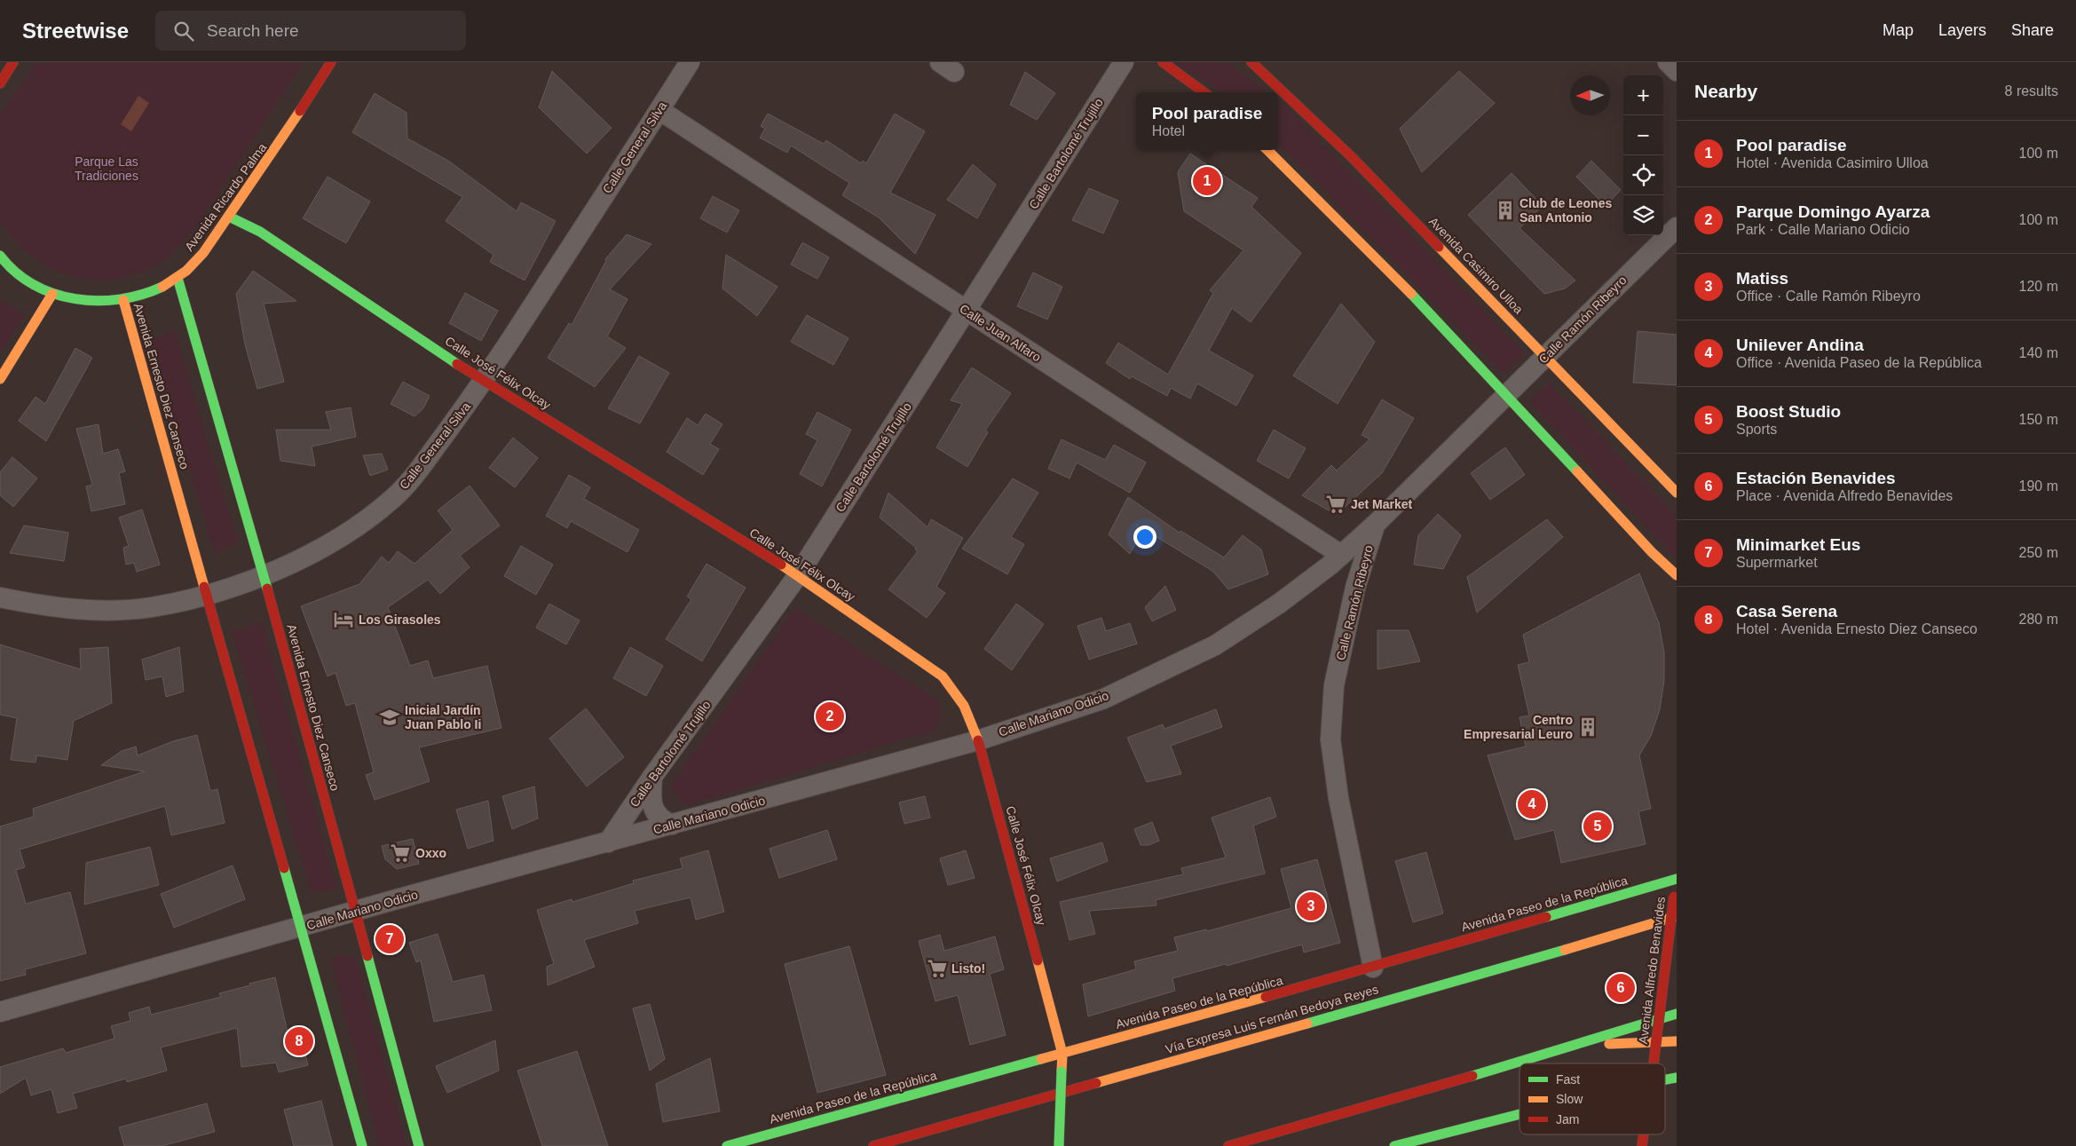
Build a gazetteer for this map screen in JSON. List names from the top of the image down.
{
  "streets": {
    "main road": [
      "Avenida Ricardo Palma",
      "Avenida Casimiro Ulloa",
      "Calle José Félix Olcay",
      "Avenida Ernesto Diez Canseco",
      "Avenida Paseo de la República",
      "Avenida Alfredo Benavides",
      "Vía Expresa Luis Fernán Bedoya Reyes"
    ],
    "street": [
      "Calle General Silva",
      "Calle Bartolomé Trujillo",
      "Calle Ramón Ribeyro",
      "Calle Juan Alfaro",
      "Calle Mariano Odicio"
    ]
  },
  "crossings": [
    ["Calle General Silva", "Calle Juan Alfaro"],
    ["Calle General Silva", "Calle José Félix Olcay"],
    ["Calle General Silva", "Avenida Ernesto Diez Canseco"],
    ["Calle Bartolomé Trujillo", "Calle Juan Alfaro"],
    ["Calle Bartolomé Trujillo", "Calle José Félix Olcay"],
    ["Calle Bartolomé Trujillo", "Calle Mariano Odicio"],
    ["Avenida Ricardo Palma", "Calle José Félix Olcay"],
    ["Avenida Ricardo Palma", "Avenida Ernesto Diez Canseco"],
    ["Avenida Casimiro Ulloa", "Calle Ramón Ribeyro"],
    ["Calle Ramón Ribeyro", "Calle Mariano Odicio"],
    ["Calle Ramón Ribeyro", "Avenida Paseo de la República"],
    ["Calle Juan Alfaro", "Calle Mariano Odicio"],
    ["Calle José Félix Olcay", "Calle Mariano Odicio"],
    ["Calle José Félix Olcay", "Avenida Paseo de la República"],
    ["Avenida Ernesto Diez Canseco", "Calle Mariano Odicio"],
    ["Avenida Paseo de la República", "Avenida Alfredo Benavides"]
  ],
  "parks": ["Parque Las Tradiciones"],
  "places": {
    "building": ["Club de Leones San Antonio", "Centro Empresarial Leuro"],
    "supermarket": ["Jet Market", "Oxxo", "Listo!"],
    "hotel": ["Los Girasoles"],
    "school or university": ["Inicial Jardín Juan Pablo Ii"]
  },
  "legend": ["Fast", "Slow", "Jam"],
  "north": "left",
  "page": {
    "header": "Streetwise",
    "search": "Search here",
    "nav": ["Map", "Layers", "Share"],
    "heading": ["Nearby", "8 results"],
    "map_buttons": ["+", "−"],
    "popup": ["Pool paradise", "Hotel"],
    "list": [
      {
        "mark": "1",
        "name": "Pool paradise",
        "note": "Hotel · Avenida Casimiro Ulloa",
        "value": "100 m"
      },
      {
        "mark": "2",
        "name": "Parque Domingo Ayarza",
        "note": "Park · Calle Mariano Odicio",
        "value": "100 m"
      },
      {
        "mark": "3",
        "name": "Matiss",
        "note": "Office · Calle Ramón Ribeyro",
        "value": "120 m"
      },
      {
        "mark": "4",
        "name": "Unilever Andina",
        "note": "Office · Avenida Paseo de la República",
        "value": "140 m"
      },
      {
        "mark": "5",
        "name": "Boost Studio",
        "note": "Sports",
        "value": "150 m"
      },
      {
        "mark": "6",
        "name": "Estación Benavides",
        "note": "Place · Avenida Alfredo Benavides",
        "value": "190 m"
      },
      {
        "mark": "7",
        "name": "Minimarket Eus",
        "note": "Supermarket",
        "value": "250 m"
      },
      {
        "mark": "8",
        "name": "Casa Serena",
        "note": "Hotel · Avenida Ernesto Diez Canseco",
        "value": "280 m"
      }
    ],
    "pins": [
      "1",
      "2",
      "4",
      "5",
      "3",
      "7",
      "6",
      "8"
    ]
  }
}
